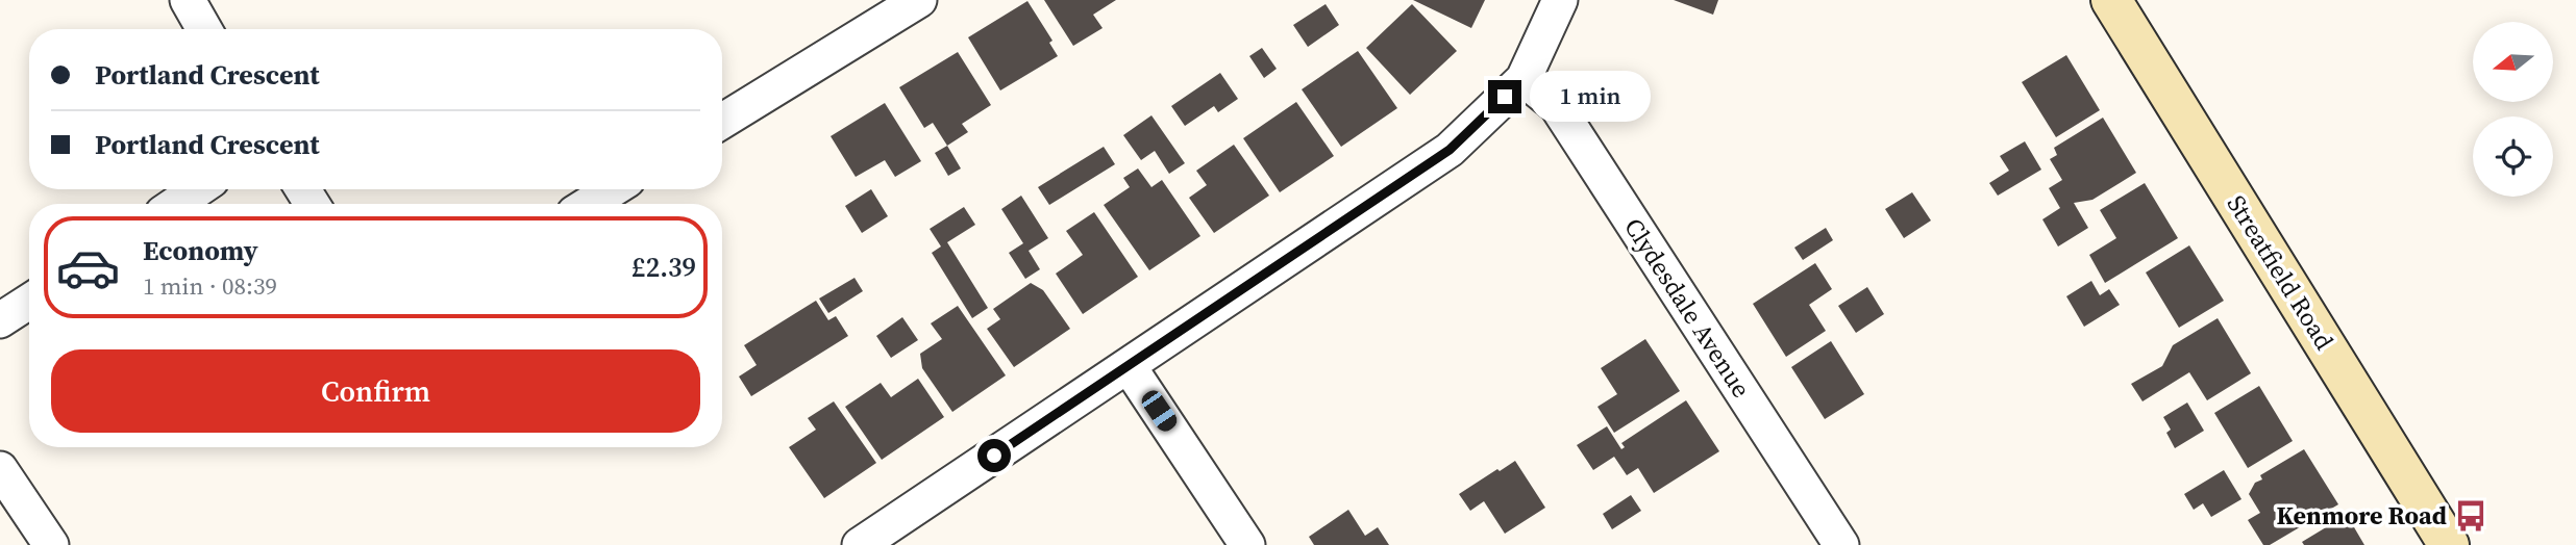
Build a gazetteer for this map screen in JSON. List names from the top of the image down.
{
  "streets": {
    "street": ["Streatfield Road", "Clydesdale Avenue"]
  },
  "places": {
    "bus stop": ["Kenmore Road"]
  },
  "north": "left",
  "page": {
    "banner": ["Portland Crescent", "Portland Crescent"],
    "bubble": "1 min",
    "list": [
      {
        "name": "Economy",
        "note": "1 min · 08:39",
        "value": "£2.39"
      }
    ],
    "buttons": "Confirm"
  }
}
